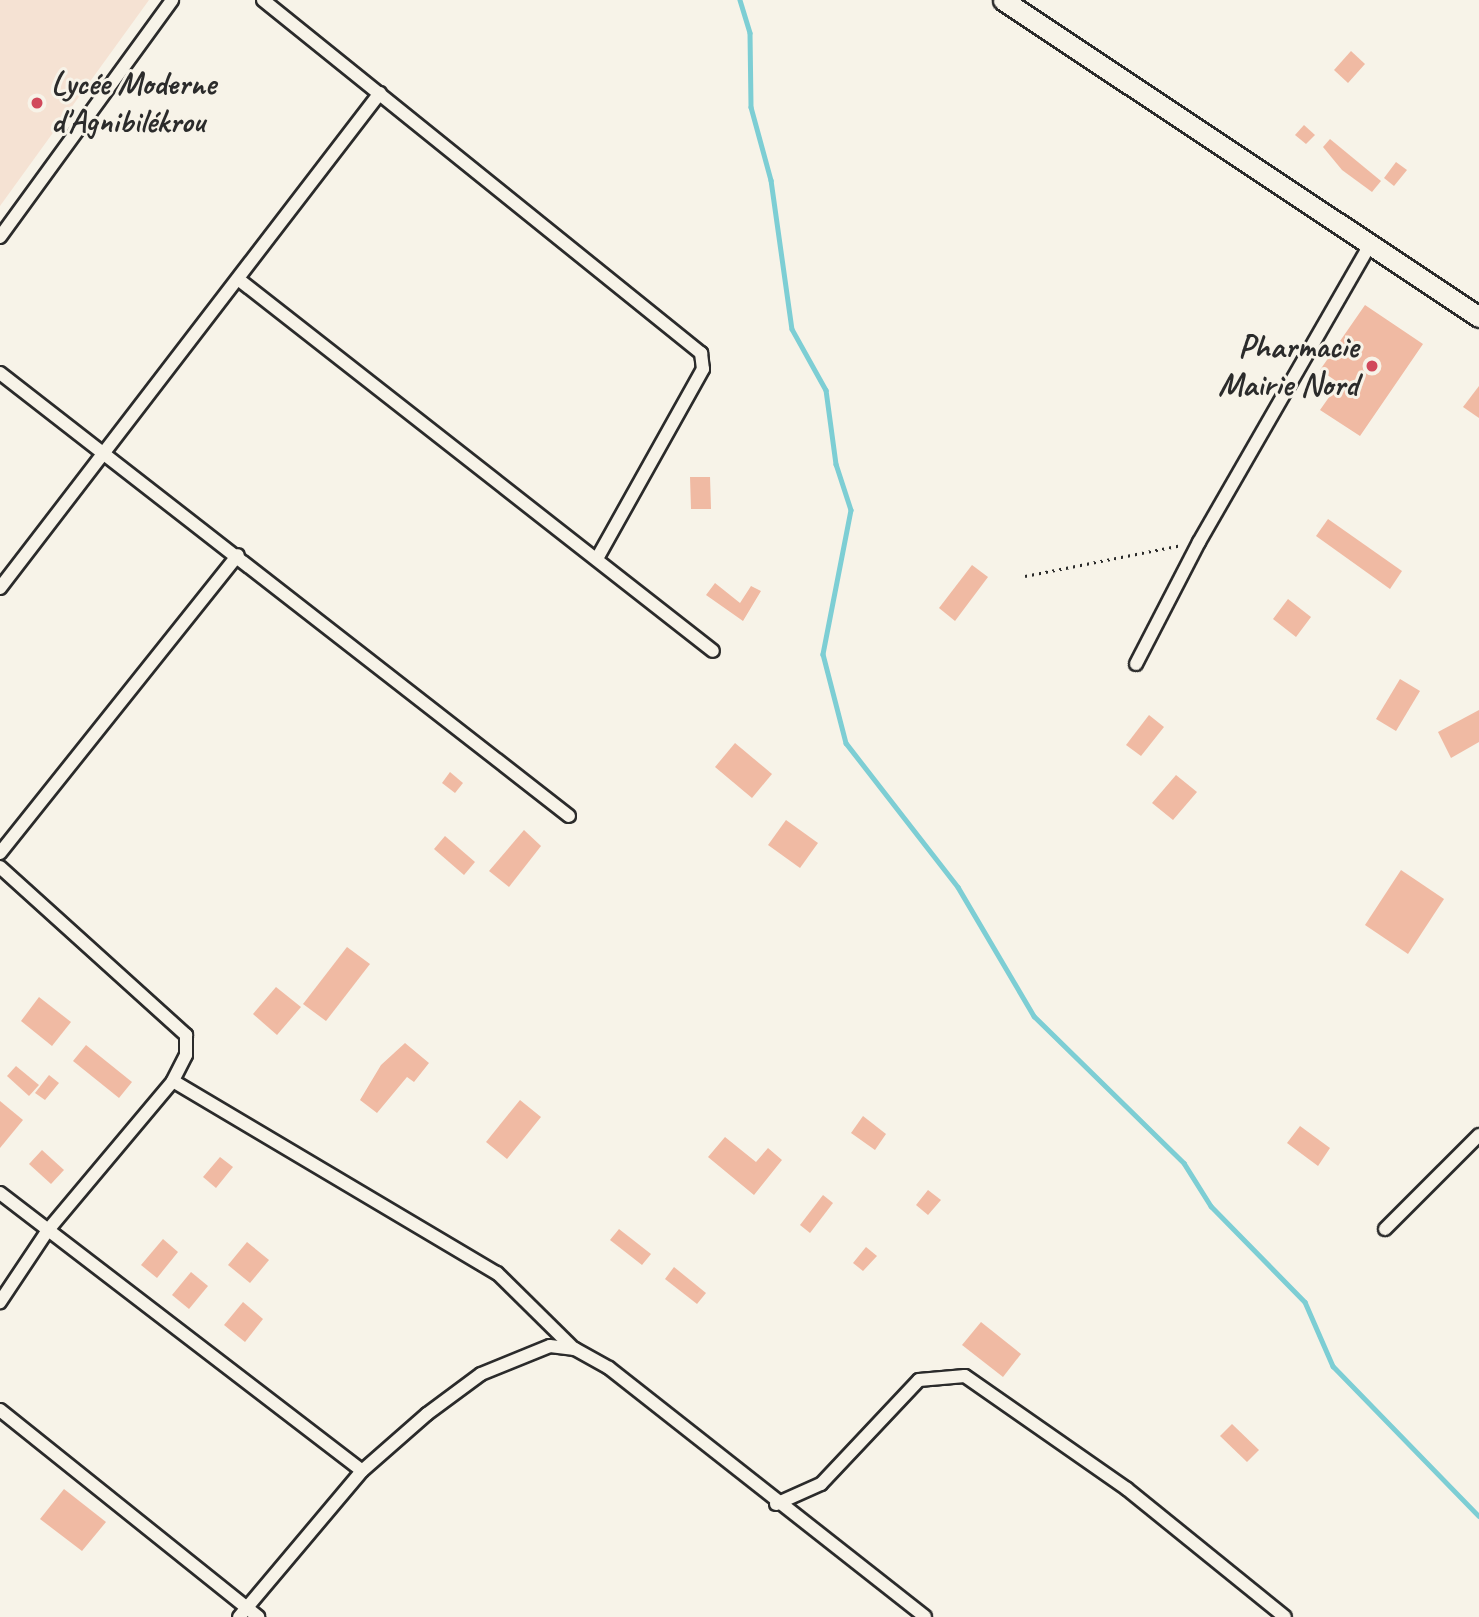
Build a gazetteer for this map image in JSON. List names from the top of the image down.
{
  "places": ["Lycée Moderne d'Agnibilékrou", "Pharmacie Mairie Nord"]
}
